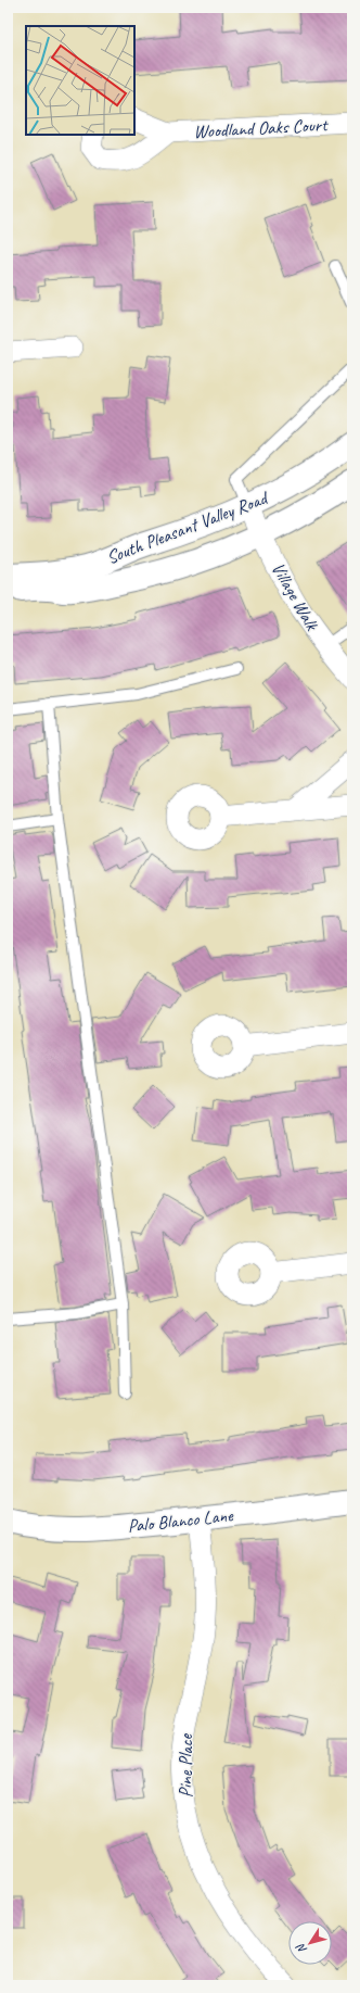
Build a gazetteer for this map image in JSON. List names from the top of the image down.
{
  "streets": {
    "street": [
      "Woodland Oaks Court",
      "South Pleasant Valley Road",
      "Village Walk",
      "Palo Blanco Lane",
      "Pine Place"
    ]
  },
  "crossings": [
    ["South Pleasant Valley Road", "Village Walk"],
    ["Palo Blanco Lane", "Pine Place"]
  ],
  "north": "bottom left"
}
